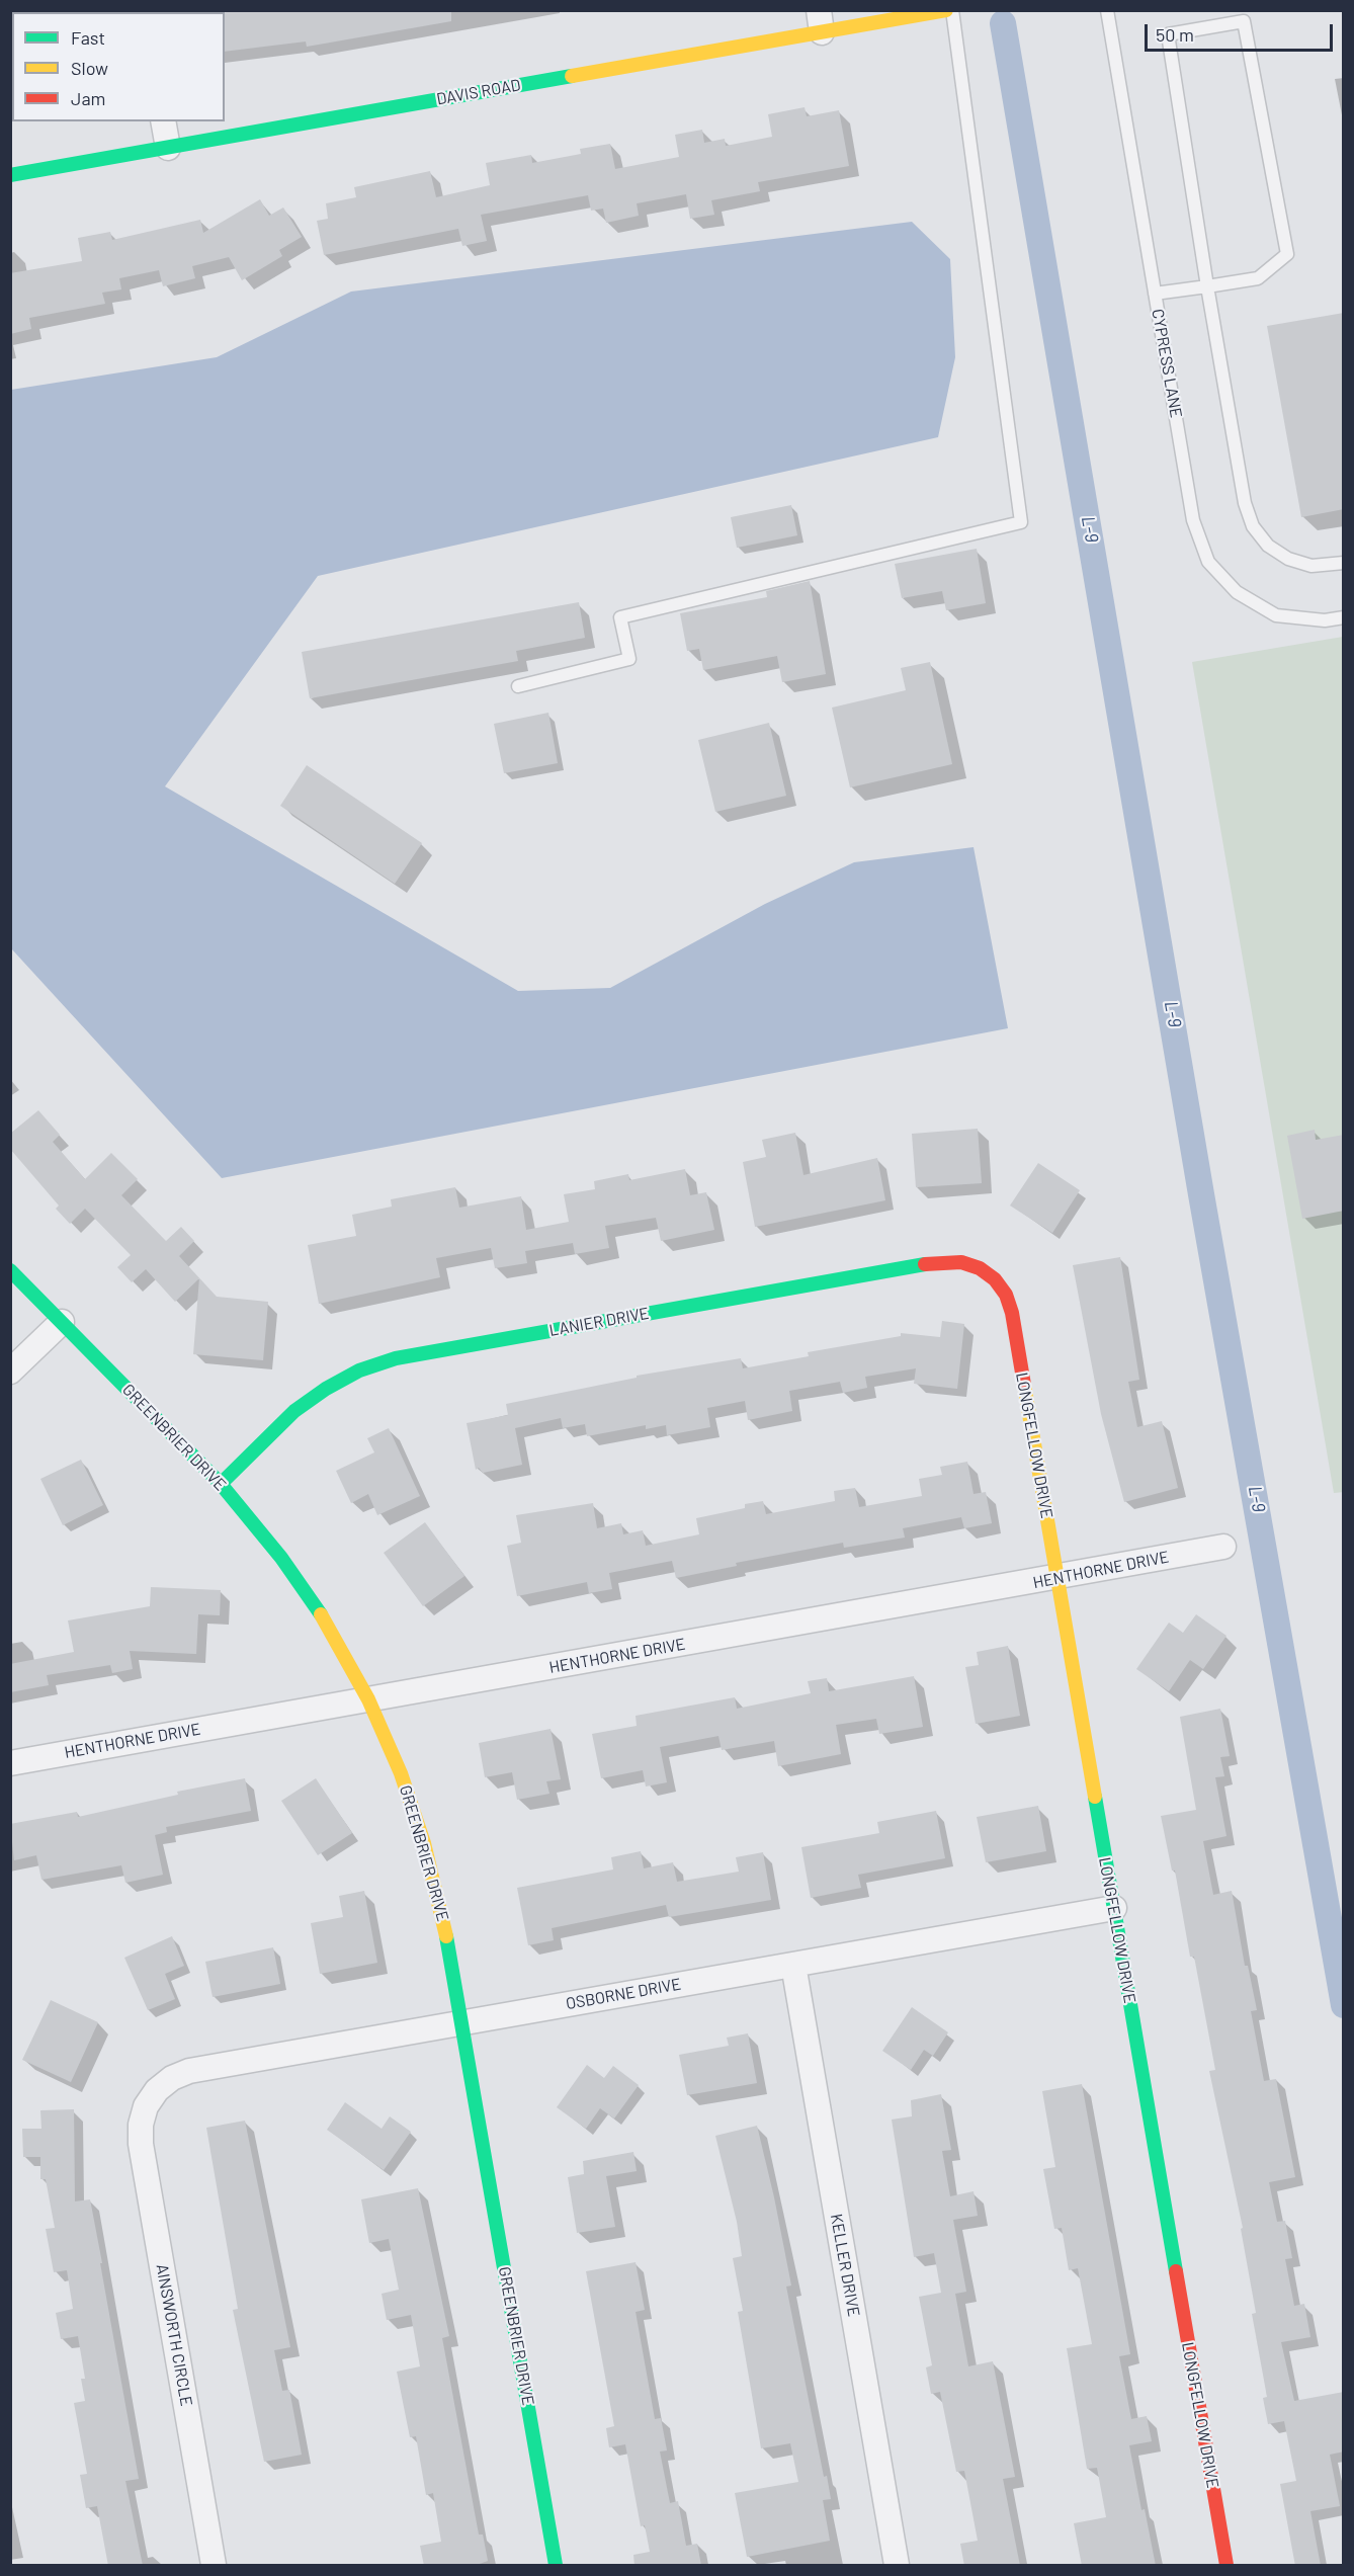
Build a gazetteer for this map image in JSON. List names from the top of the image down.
{
  "streets": {
    "street": [
      "DAVIS ROAD",
      "LANIER DRIVE",
      "GREENBRIER DRIVE",
      "LONGFELLOW DRIVE",
      "HENTHORNE DRIVE",
      "OSBORNE DRIVE",
      "KELLER DRIVE",
      "AINSWORTH CIRCLE"
    ],
    "lane": ["CYPRESS LANE"]
  },
  "crossings": [
    ["LANIER DRIVE", "GREENBRIER DRIVE"],
    ["LANIER DRIVE", "LONGFELLOW DRIVE"],
    ["GREENBRIER DRIVE", "HENTHORNE DRIVE"],
    ["GREENBRIER DRIVE", "OSBORNE DRIVE"],
    ["LONGFELLOW DRIVE", "HENTHORNE DRIVE"],
    ["LONGFELLOW DRIVE", "OSBORNE DRIVE"],
    ["OSBORNE DRIVE", "KELLER DRIVE"],
    ["OSBORNE DRIVE", "AINSWORTH CIRCLE"]
  ],
  "water": ["L-9"],
  "legend": ["Fast", "Slow", "Jam"],
  "scale_bar": "50 m"
}
